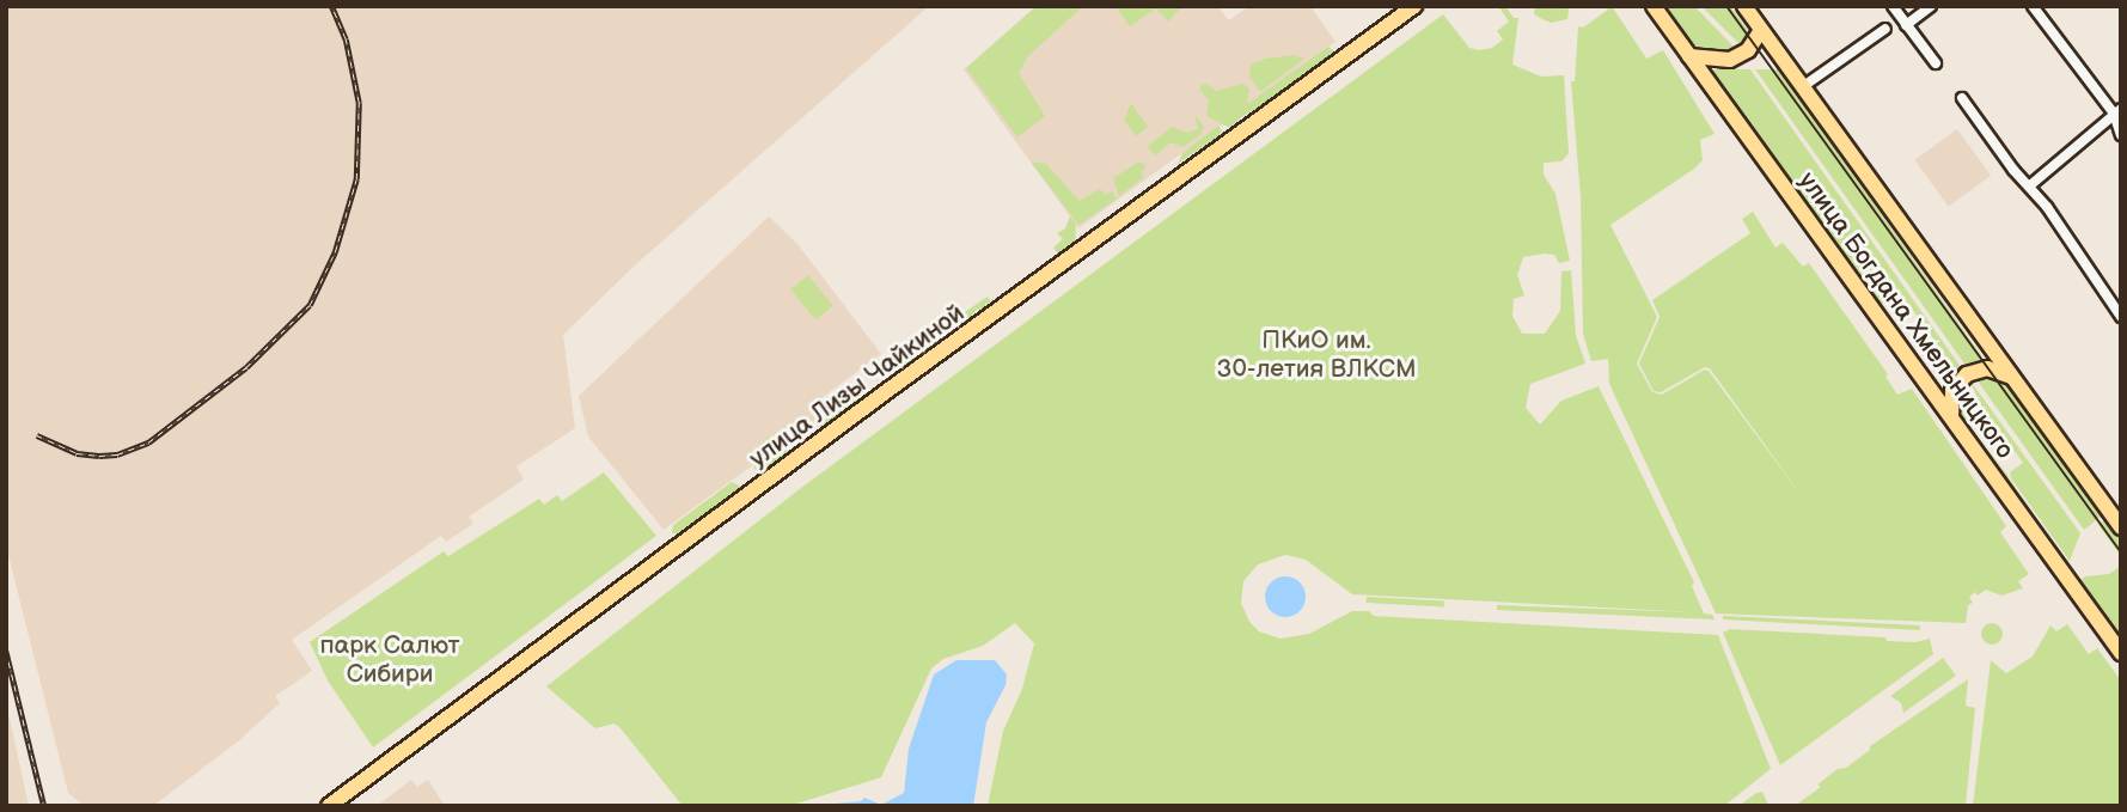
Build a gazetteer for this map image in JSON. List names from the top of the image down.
{
  "streets": {
    "main road": ["улица Богдана Хмельницкого", "улица Лизы Чайкиной"]
  },
  "parks": ["ПКиО им. 30-летия ВЛКСМ", "парк Салют Сибири"]
}
